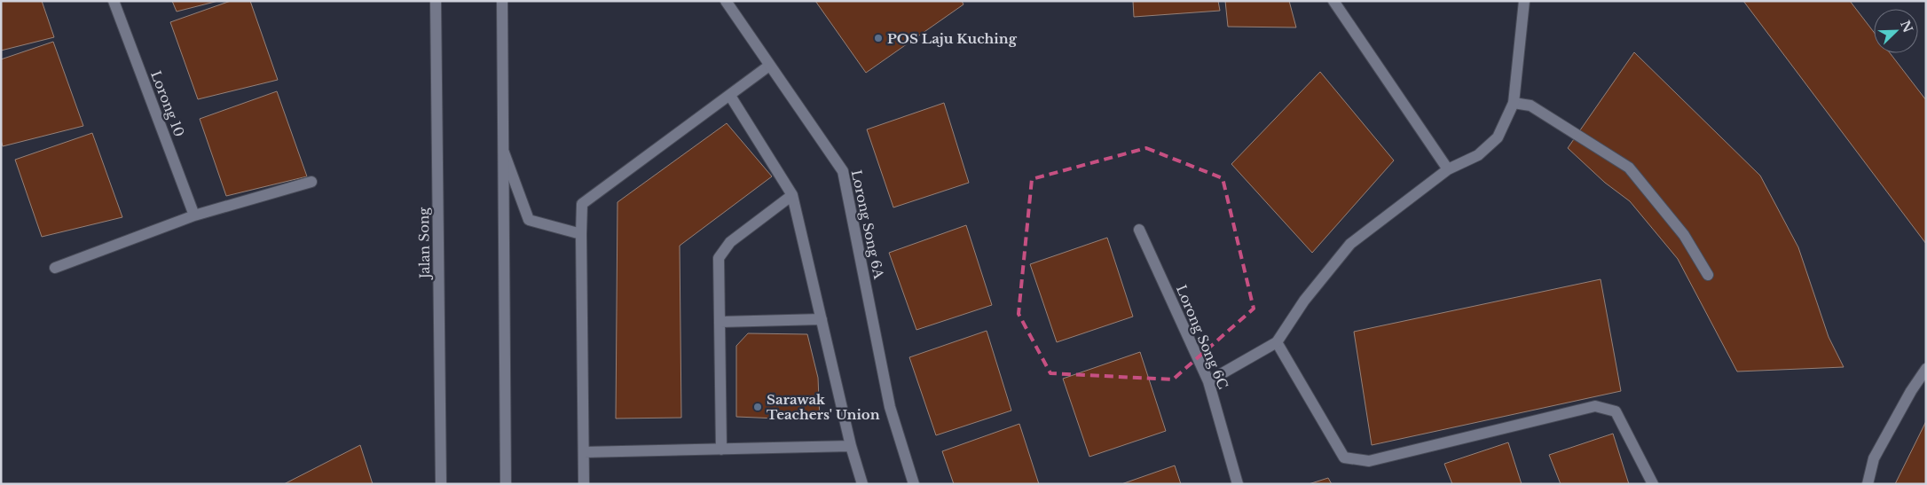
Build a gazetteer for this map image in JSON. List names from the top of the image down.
{
  "streets": {
    "street": [
      "Lorong 10",
      "Lorong Song 6A",
      "Jalan Song",
      "Lorong Song 6C"
    ]
  },
  "places": ["POS Laju Kuching", "Sarawak Teachers' Union"],
  "north": "top right"
}
